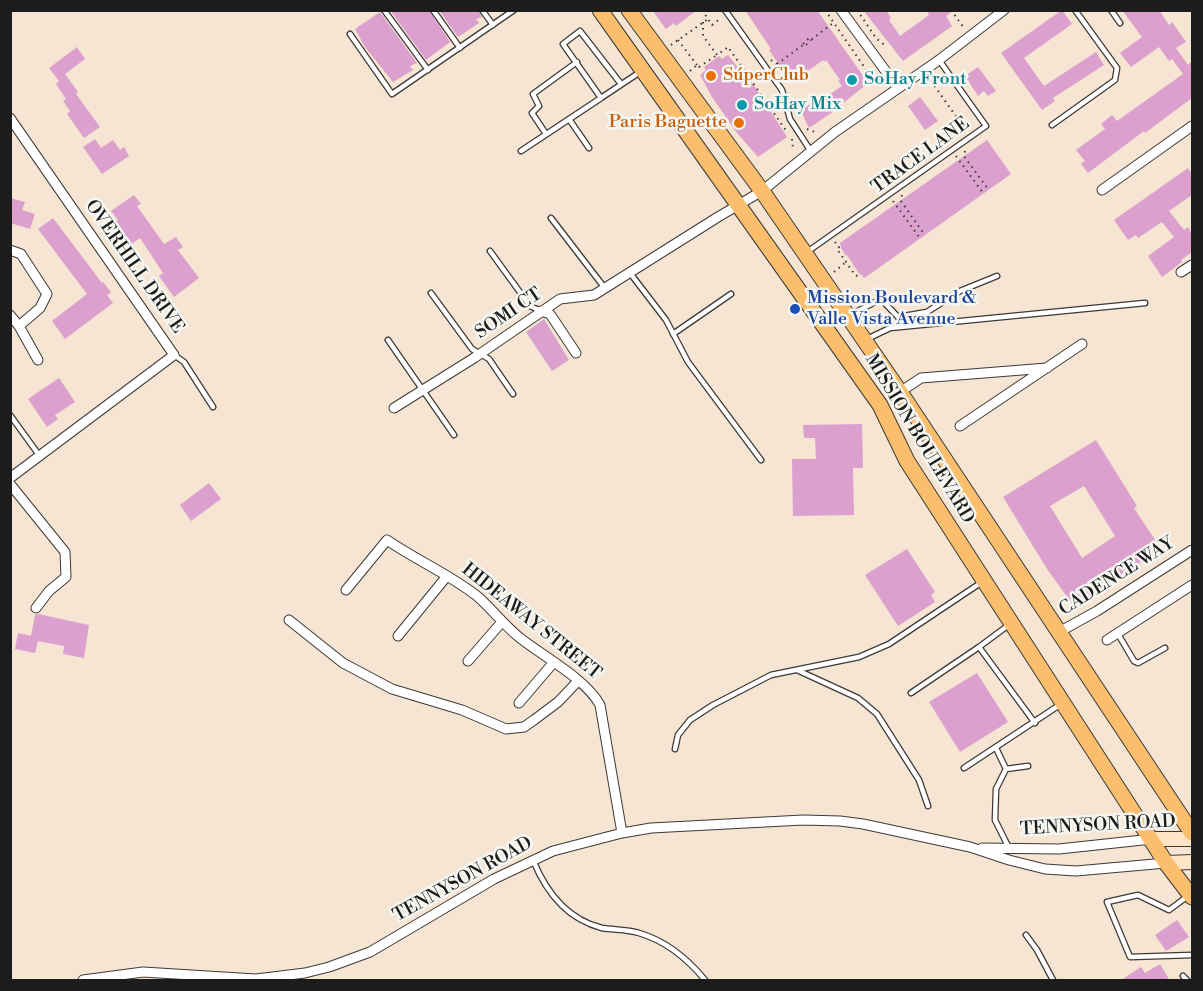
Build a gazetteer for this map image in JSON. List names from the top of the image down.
{
  "streets": {
    "main road": ["MISSION BOULEVARD", "TENNYSON ROAD"],
    "street": [
      "OVERHILL DRIVE",
      "SOMI CT",
      "CADENCE WAY",
      "HIDEAWAY STREET"
    ],
    "lane": ["TRACE LANE"]
  },
  "crossings": [
    ["TRACE LANE", "SOMI CT"],
    ["TRACE LANE", "MISSION BOULEVARD"],
    ["SOMI CT", "MISSION BOULEVARD"],
    ["MISSION BOULEVARD", "CADENCE WAY"],
    ["MISSION BOULEVARD", "TENNYSON ROAD"],
    ["HIDEAWAY STREET", "TENNYSON ROAD"]
  ],
  "places": [
    "SúperClub",
    "SoHay Front",
    "SoHay Mix",
    "Paris Baguette",
    "Mission Boulevard & Valle Vista Avenue"
  ]
}
